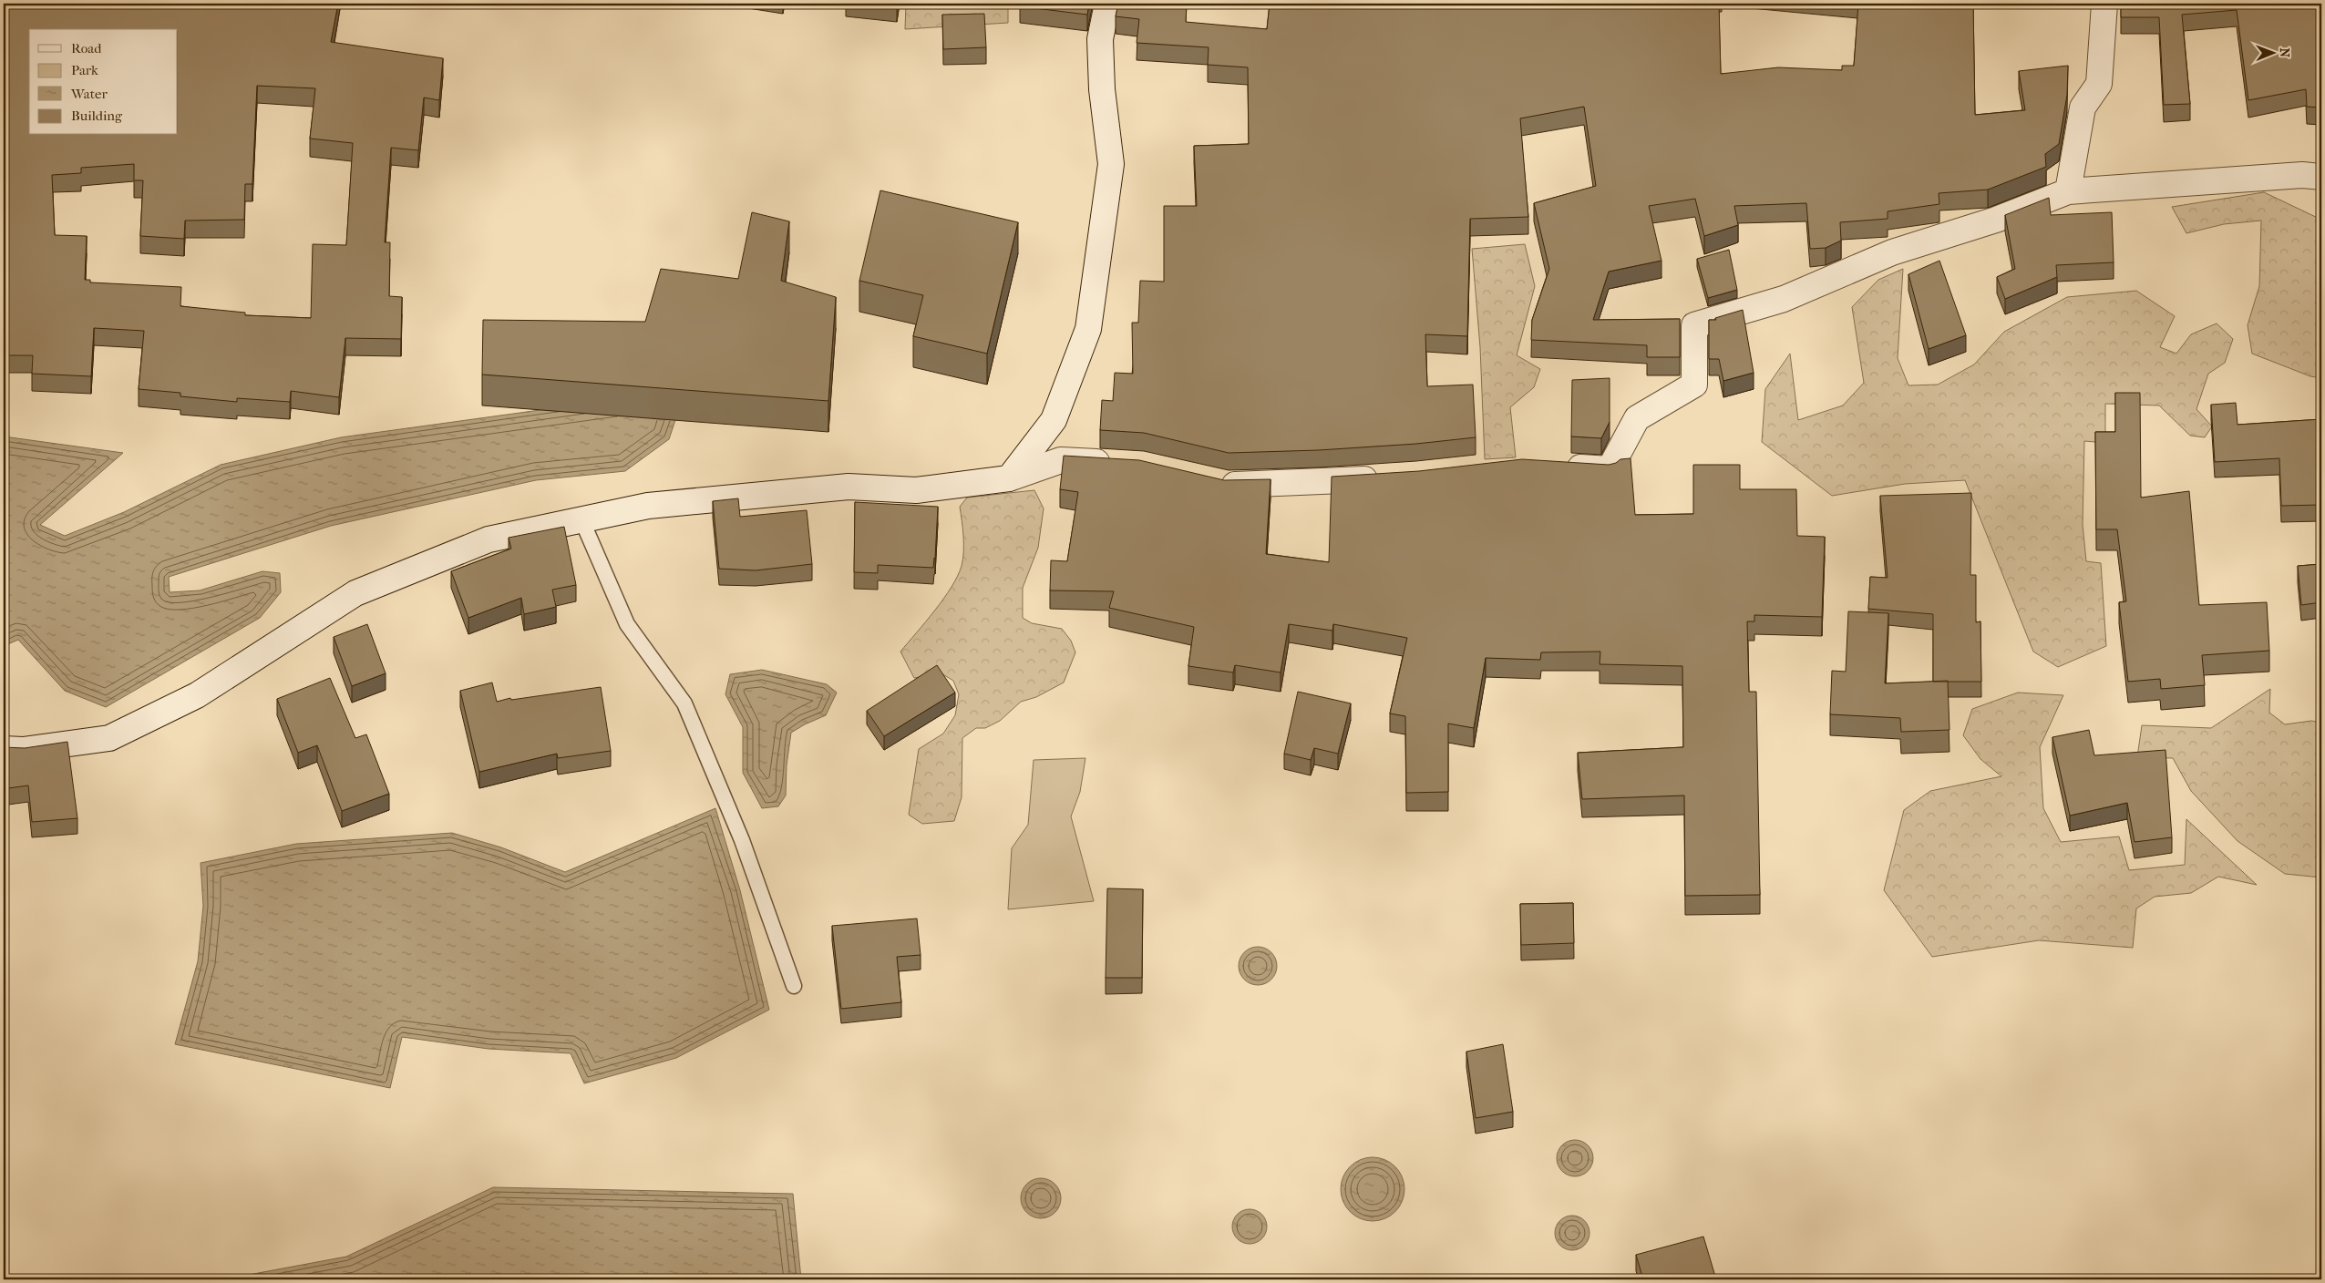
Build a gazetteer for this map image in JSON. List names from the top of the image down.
{
  "legend": [
    "Road",
    "Park",
    "Water",
    "Building"
  ],
  "north": "right"
}
